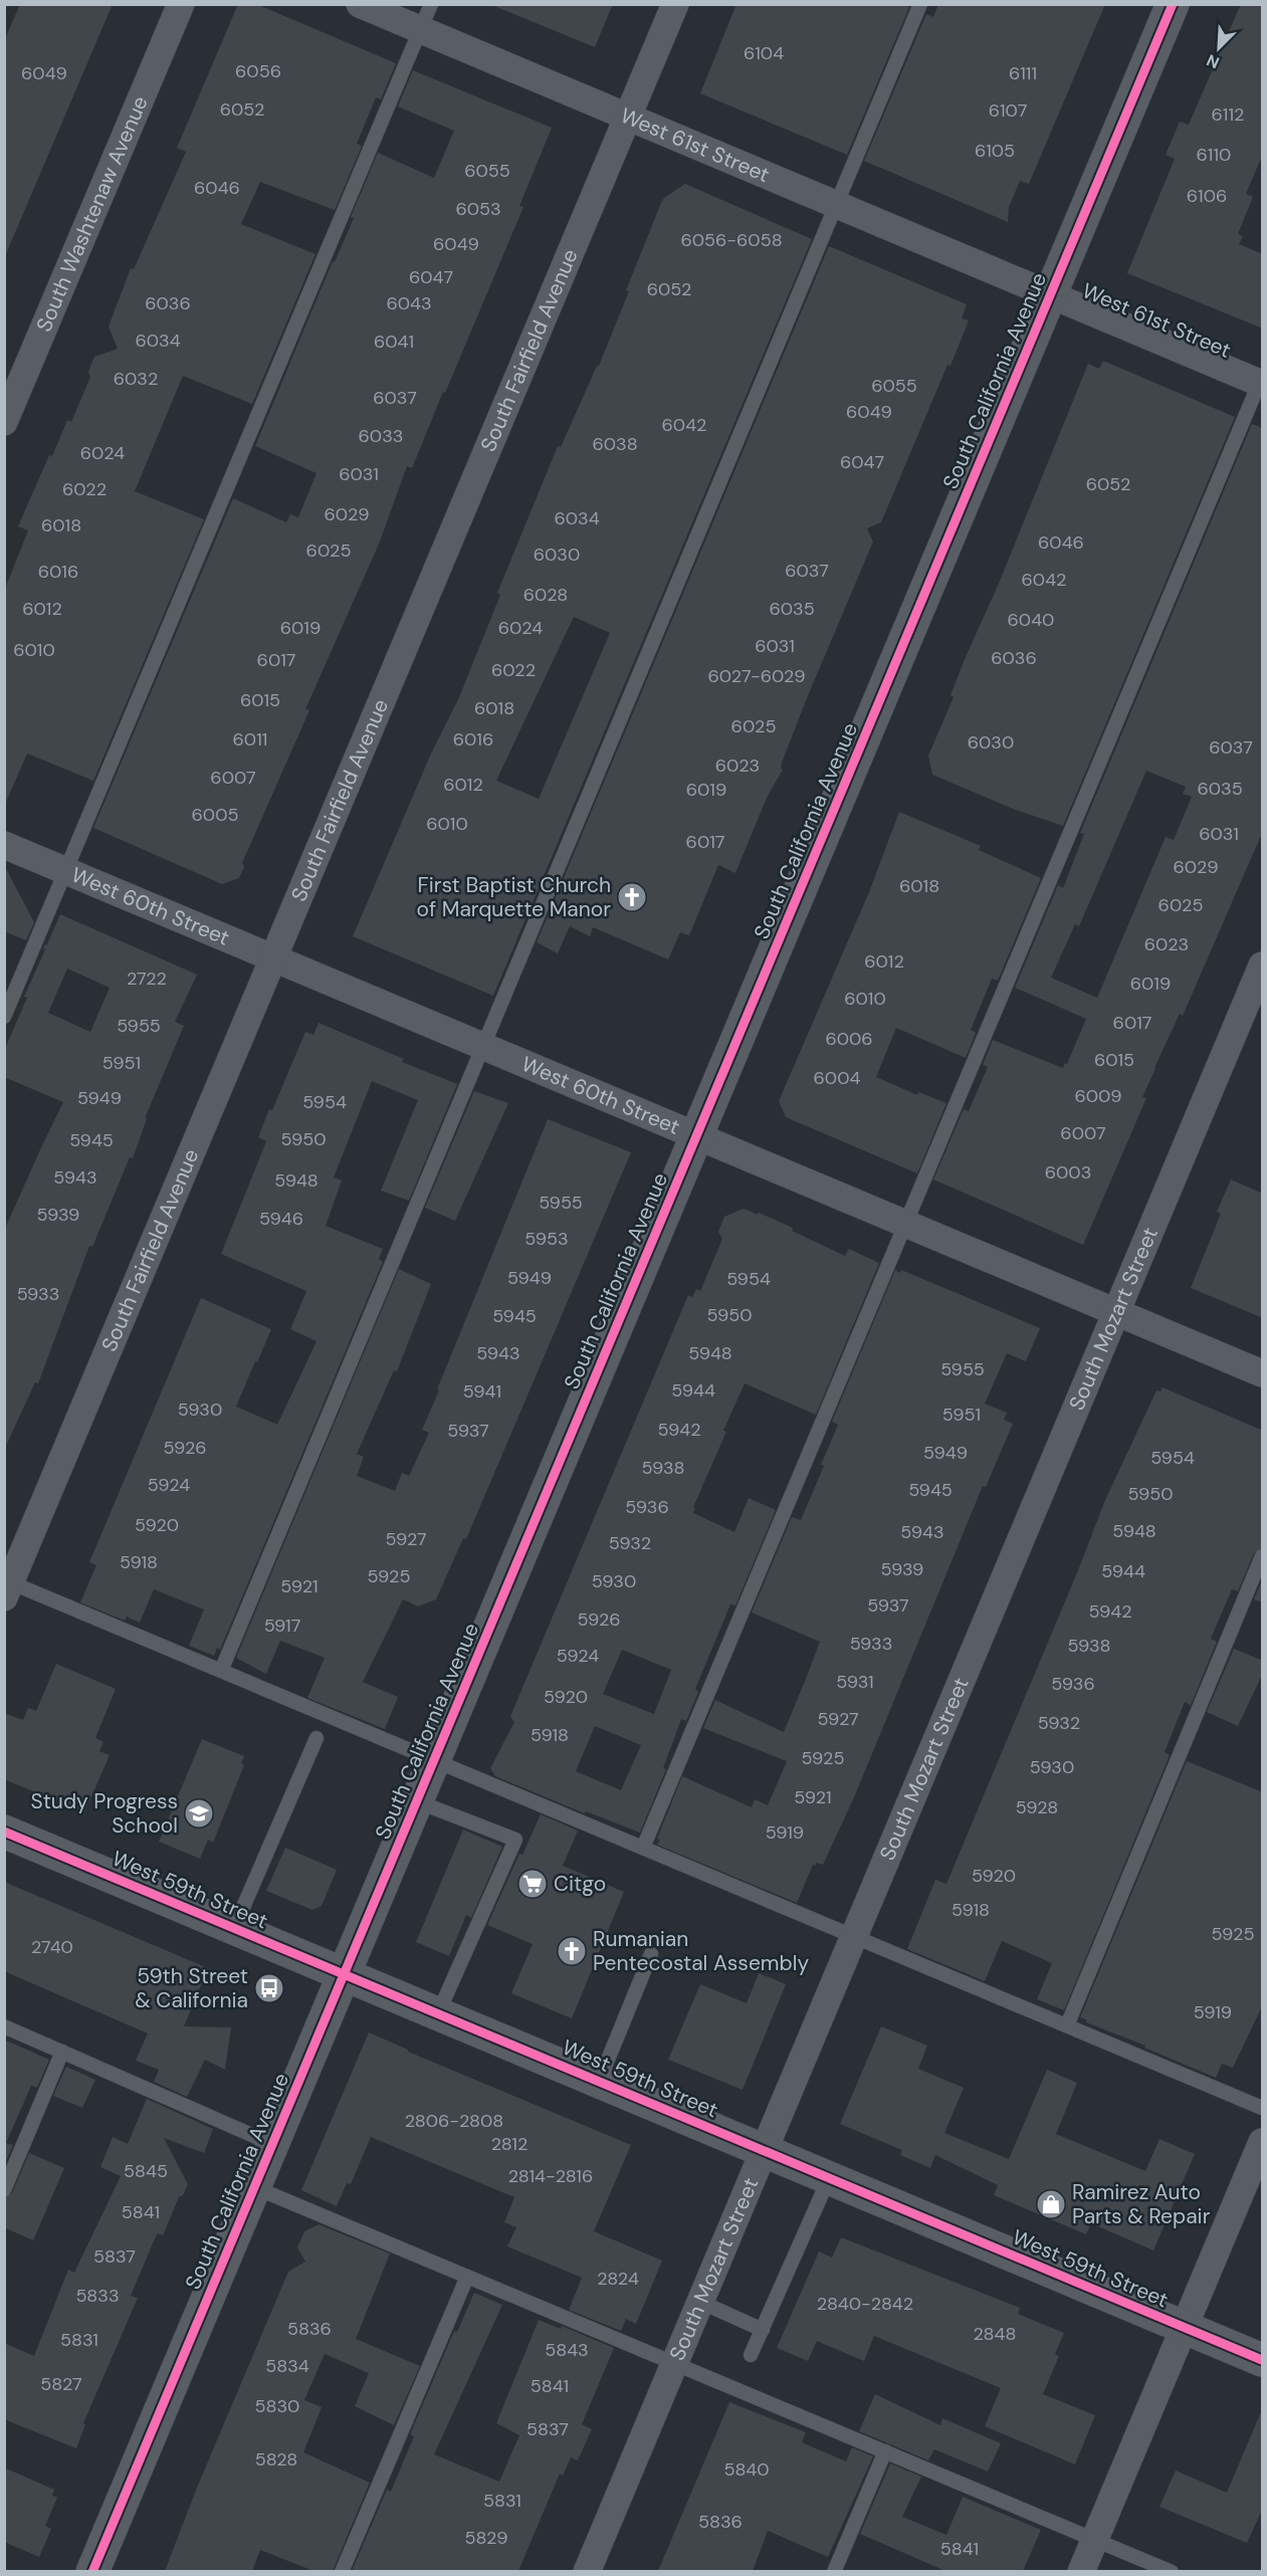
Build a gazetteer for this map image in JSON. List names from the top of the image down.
{
  "streets": {
    "street": [
      "West 61st Street",
      "South Washtenaw Avenue",
      "South Fairfield Avenue",
      "South California Avenue",
      "West 60th Street",
      "South Mozart Street",
      "West 59th Street"
    ]
  },
  "crossings": [
    ["West 61st Street", "South Fairfield Avenue"],
    ["West 61st Street", "South California Avenue"],
    ["South Fairfield Avenue", "West 60th Street"],
    ["South California Avenue", "West 60th Street"],
    ["South California Avenue", "West 59th Street"],
    ["West 60th Street", "South Mozart Street"],
    ["South Mozart Street", "West 59th Street"]
  ],
  "places": {
    "church": ["First Baptist Church of Marquette Manor", "Rumanian Pentecostal Assembly"],
    "school or university": ["Study Progress School"],
    "supermarket": ["Citgo"],
    "bus stop": ["59th Street & California"],
    "shop": ["Ramirez Auto Parts & Repair"]
  },
  "house_numbers": [
    "6104",
    "6056",
    "6049",
    "6111",
    "6052",
    "6107",
    "6112",
    "6105",
    "6110",
    "6055",
    "6046",
    "6106",
    "6053",
    "6056-6058",
    "6049",
    "6047",
    "6052",
    "6036",
    "6043",
    "6034",
    "6041",
    "6032",
    "6055",
    "6037",
    "6049",
    "6042",
    "6033",
    "6038",
    "6024",
    "6047",
    "6031",
    "6052",
    "6022",
    "6029",
    "6034",
    "6018",
    "6046",
    "6025",
    "6030",
    "6037",
    "6016",
    "6042",
    "6028",
    "6012",
    "6035",
    "6040",
    "6019",
    "6024",
    "6031",
    "6010",
    "6036",
    "6017",
    "6022",
    "6027-6029",
    "6015",
    "6018",
    "6025",
    "6011",
    "6016",
    "6030",
    "6037",
    "6023",
    "6007",
    "6012",
    "6035",
    "6019",
    "6005",
    "6010",
    "6031",
    "6017",
    "6029",
    "6018",
    "6025",
    "6023",
    "6012",
    "2722",
    "6019",
    "6010",
    "6017",
    "5955",
    "6006",
    "6015",
    "5951",
    "6004",
    "6009",
    "5949",
    "5954",
    "6007",
    "5950",
    "5945",
    "6003",
    "5943",
    "5948",
    "5955",
    "5939",
    "5946",
    "5953",
    "5949",
    "5954",
    "5933",
    "5950",
    "5945",
    "5943",
    "5948",
    "5955",
    "5944",
    "5941",
    "5930",
    "5951",
    "5942",
    "5937",
    "5926",
    "5949",
    "5954",
    "5938",
    "5924",
    "5945",
    "5950",
    "5936",
    "5920",
    "5948",
    "5943",
    "5927",
    "5932",
    "5918",
    "5939",
    "5944",
    "5925",
    "5930",
    "5921",
    "5937",
    "5942",
    "5926",
    "5917",
    "5933",
    "5938",
    "5924",
    "5931",
    "5936",
    "5920",
    "5927",
    "5932",
    "5918",
    "5925",
    "5930",
    "5921",
    "5928",
    "5919",
    "5920",
    "5918",
    "5925",
    "2740",
    "5919",
    "2806-2808",
    "2812",
    "5845",
    "2814-2816",
    "5841",
    "5837",
    "2824",
    "5833",
    "2840-2842",
    "5836",
    "2848",
    "5831",
    "5843",
    "5834",
    "5827",
    "5841",
    "5830",
    "5837",
    "5828",
    "5840",
    "5831",
    "5836",
    "5829",
    "5841"
  ],
  "north": "bottom left"
}
